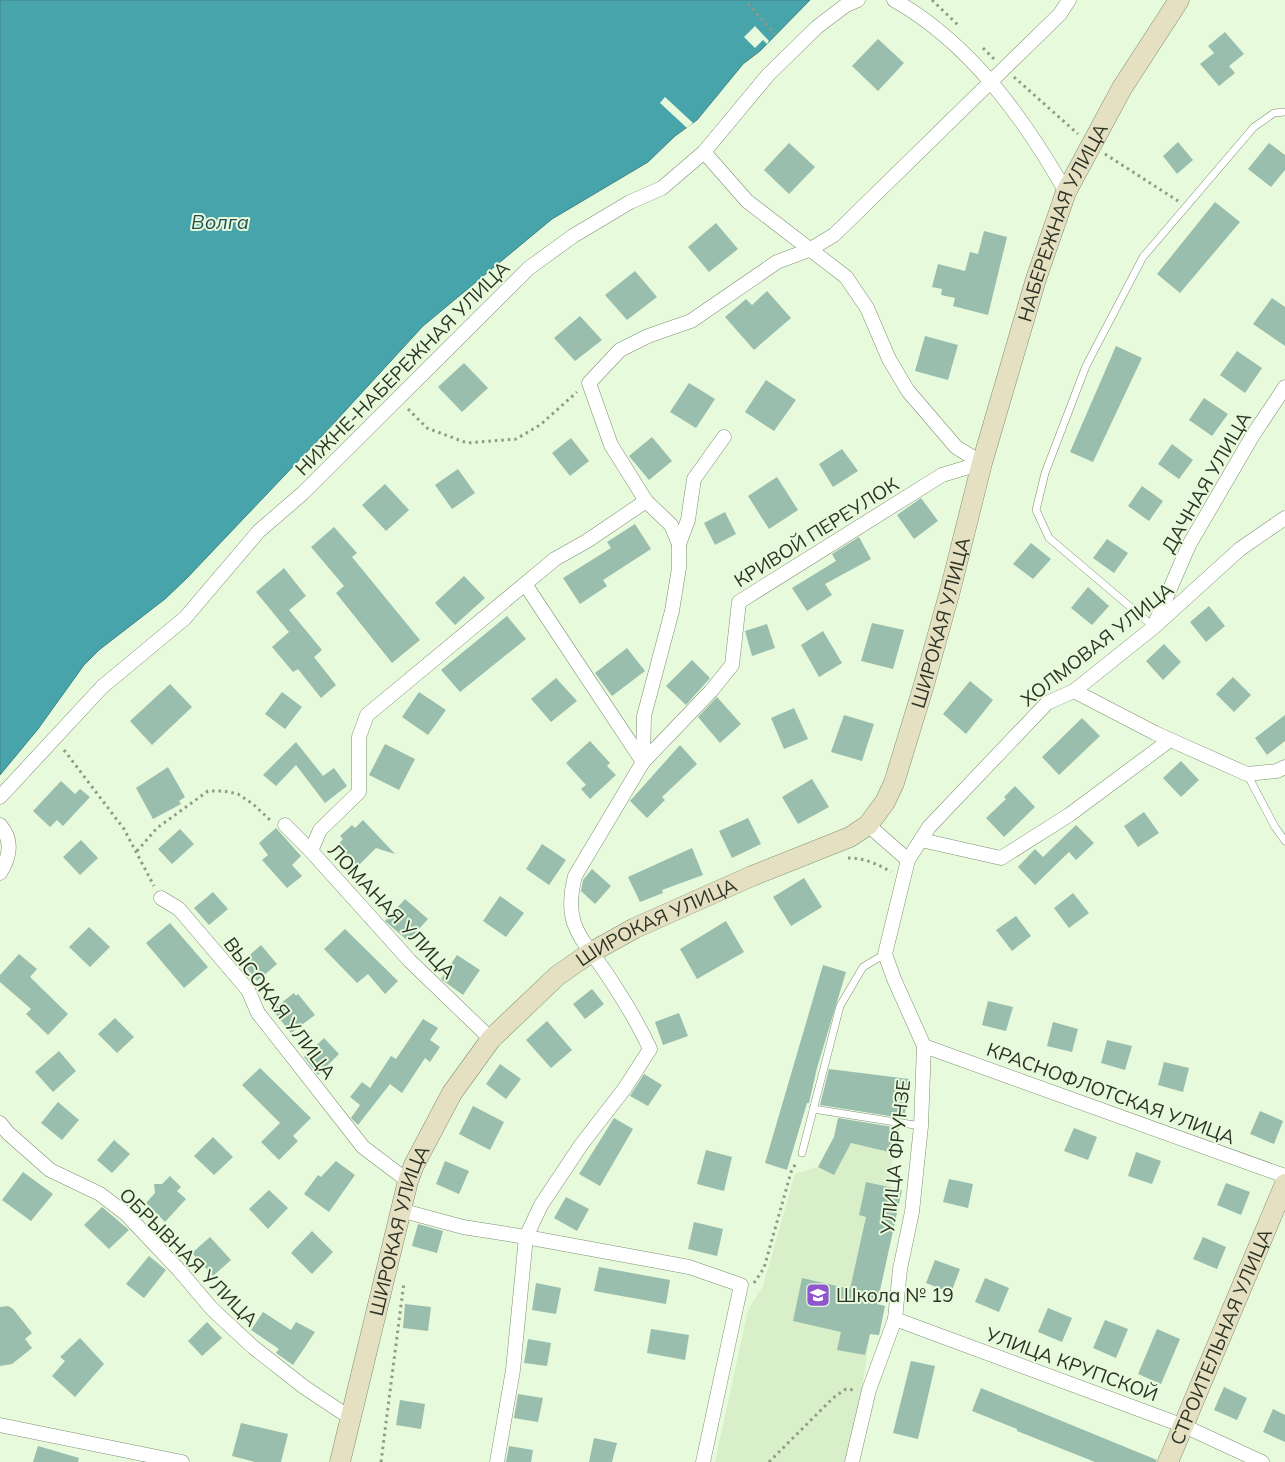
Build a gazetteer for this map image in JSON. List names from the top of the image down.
{
  "streets": {
    "street": [
      "НАБЕРЕЖНАЯ УЛИЦА",
      "НИЖНЕ-НАБЕРЕЖНАЯ УЛИЦА",
      "ДАЧНАЯ УЛИЦА",
      "КРИВОЙ ПЕРЕУЛОК",
      "ШИРОКАЯ УЛИЦА",
      "ХОЛМОВАЯ УЛИЦА",
      "ЛОМАНАЯ УЛИЦА",
      "ВЫСОКАЯ УЛИЦА",
      "КРАСНОФЛОТСКАЯ УЛИЦА",
      "УЛИЦА ФРУНЗЕ",
      "ОБРЫВНАЯ УЛИЦА",
      "СТРОИТЕЛЬНАЯ УЛИЦА",
      "УЛИЦА КРУПСКОЙ"
    ]
  },
  "crossings": [
    ["НАБЕРЕЖНАЯ УЛИЦА", "КРИВОЙ ПЕРЕУЛОК"],
    ["НАБЕРЕЖНАЯ УЛИЦА", "ШИРОКАЯ УЛИЦА"],
    ["ДАЧНАЯ УЛИЦА", "ХОЛМОВАЯ УЛИЦА"],
    ["КРИВОЙ ПЕРЕУЛОК", "ШИРОКАЯ УЛИЦА"],
    ["ШИРОКАЯ УЛИЦА", "ЛОМАНАЯ УЛИЦА"],
    ["ШИРОКАЯ УЛИЦА", "ВЫСОКАЯ УЛИЦА"],
    ["ШИРОКАЯ УЛИЦА", "ОБРЫВНАЯ УЛИЦА"],
    ["КРАСНОФЛОТСКАЯ УЛИЦА", "УЛИЦА ФРУНЗЕ"],
    ["УЛИЦА ФРУНЗЕ", "УЛИЦА КРУПСКОЙ"],
    ["СТРОИТЕЛЬНАЯ УЛИЦА", "УЛИЦА КРУПСКОЙ"]
  ],
  "water": ["Волга"],
  "places": {
    "school or university": ["Школа № 19"]
  }
}
